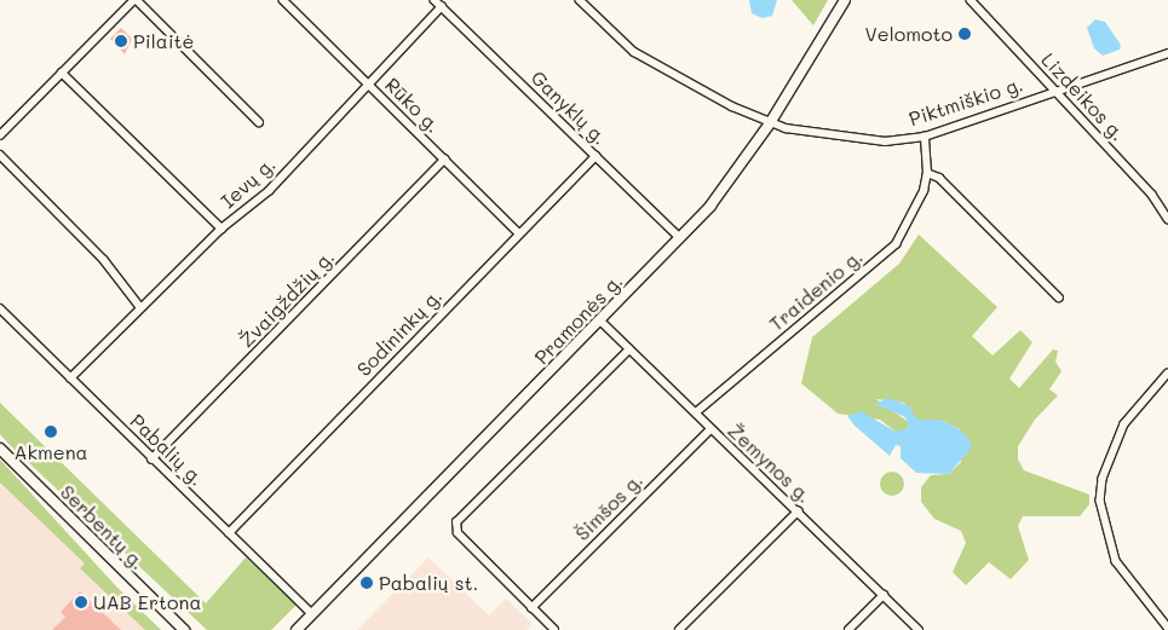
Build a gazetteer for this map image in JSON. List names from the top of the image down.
{
  "streets": {
    "main road": ["Pramonės g.", "Serbentų g."],
    "street": [
      "Lizdeikos g.",
      "Piktmiškio g.",
      "Rūko g.",
      "Ganyklų g.",
      "Ievų g.",
      "Traidenio g.",
      "Žvaigždžių g.",
      "Sodininkų g.",
      "Pabalių g.",
      "Žemynos g.",
      "Šimšos g."
    ]
  },
  "crossings": [
    ["Lizdeikos g.", "Piktmiškio g."],
    ["Piktmiškio g.", "Traidenio g."],
    ["Piktmiškio g.", "Pramonės g."],
    ["Rūko g.", "Ievų g."],
    ["Rūko g.", "Žvaigždžių g."],
    ["Rūko g.", "Sodininkų g."],
    ["Ganyklų g.", "Ievų g."],
    ["Ganyklų g.", "Pramonės g."],
    ["Ganyklų g.", "Sodininkų g."],
    ["Ievų g.", "Pabalių g."],
    ["Traidenio g.", "Žemynos g."],
    ["Žvaigždžių g.", "Pabalių g."],
    ["Pramonės g.", "Pabalių g."],
    ["Pramonės g.", "Žemynos g."],
    ["Sodininkų g.", "Pabalių g."],
    ["Žemynos g.", "Šimšos g."]
  ],
  "places": [
    "Velomoto",
    "Pilaitė",
    "Akmena",
    "Pabalių st.",
    "UAB Ertona"
  ]
}
